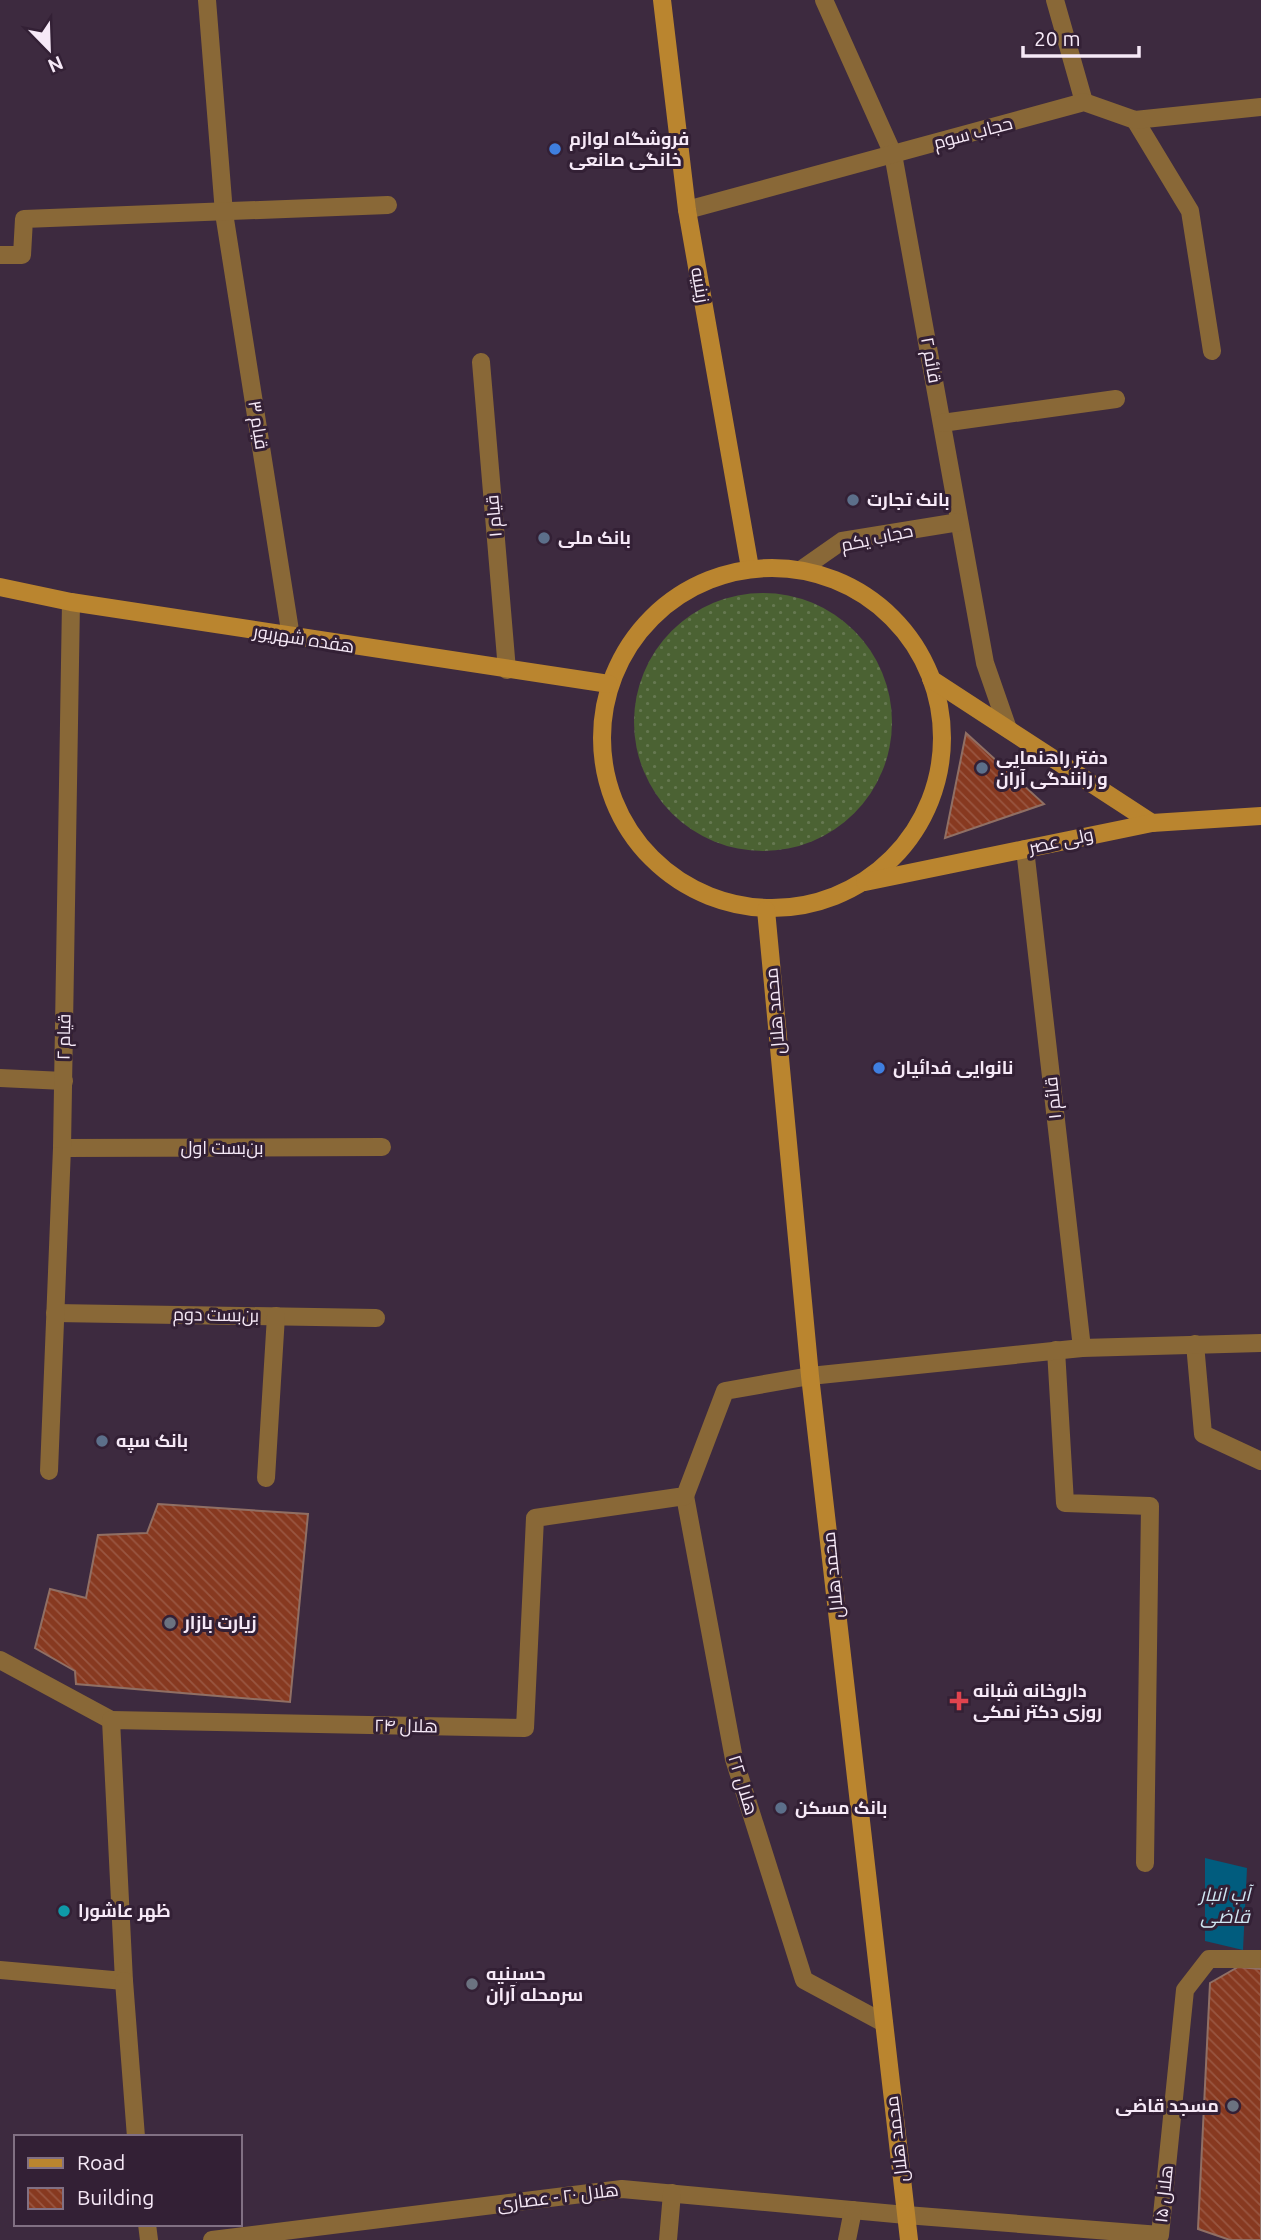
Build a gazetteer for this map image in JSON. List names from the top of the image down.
{
  "streets": {
    "main road": [
      "زینبیه",
      "هفده شهریور",
      "ولی عصر",
      "محمد هلال"
    ],
    "street": [
      "حجاب سوم",
      "قائم ۲",
      "قیام ۳",
      "قیام ۱",
      "حجاب یکم",
      "قیام ۲",
      "قائم ۱",
      "بن‌بست اول",
      "بن‌بست دوم",
      "هلال ۲۴",
      "هلال ۲۲",
      "هلال ۱۵",
      "هلال ۲۰ - عصاری"
    ]
  },
  "crossings": [
    ["حجاب سوم", "زینبیه"],
    ["حجاب سوم", "قائم ۲"],
    ["قائم ۲", "حجاب یکم"],
    ["قیام ۳", "هفده شهریور"],
    ["قیام ۱", "هفده شهریور"],
    ["هفده شهریور", "قیام ۲"],
    ["ولی عصر", "قائم ۱"],
    ["محمد هلال", "هلال ۲۲"],
    ["محمد هلال", "هلال ۱۵"],
    ["محمد هلال", "هلال ۲۰ - عصاری"],
    ["قیام ۲", "بن‌بست اول"],
    ["قیام ۲", "بن‌بست دوم"],
    ["هلال ۲۴", "هلال ۲۲"],
    ["هلال ۱۵", "هلال ۲۰ - عصاری"]
  ],
  "water": ["آب انبار قاضی"],
  "places": {
    "other": [
      "فروشگاه لوازم خانگی صانعی",
      "بانک تجارت",
      "بانک ملی",
      "دفتر راهنمایی و رانندگی آران",
      "نانوایی فدائیان",
      "بانک سپه",
      "زیارت بازار",
      "بانک مسکن",
      "ظهر عاشورا",
      "حسینیه سرمحله آران",
      "مسجد قاضی"
    ],
    "health": ["داروخانه شبانه روزی دکتر نمکی"]
  },
  "legend": ["Road", "Building"],
  "scale_bar": "20 m",
  "north": "bottom right"
}
